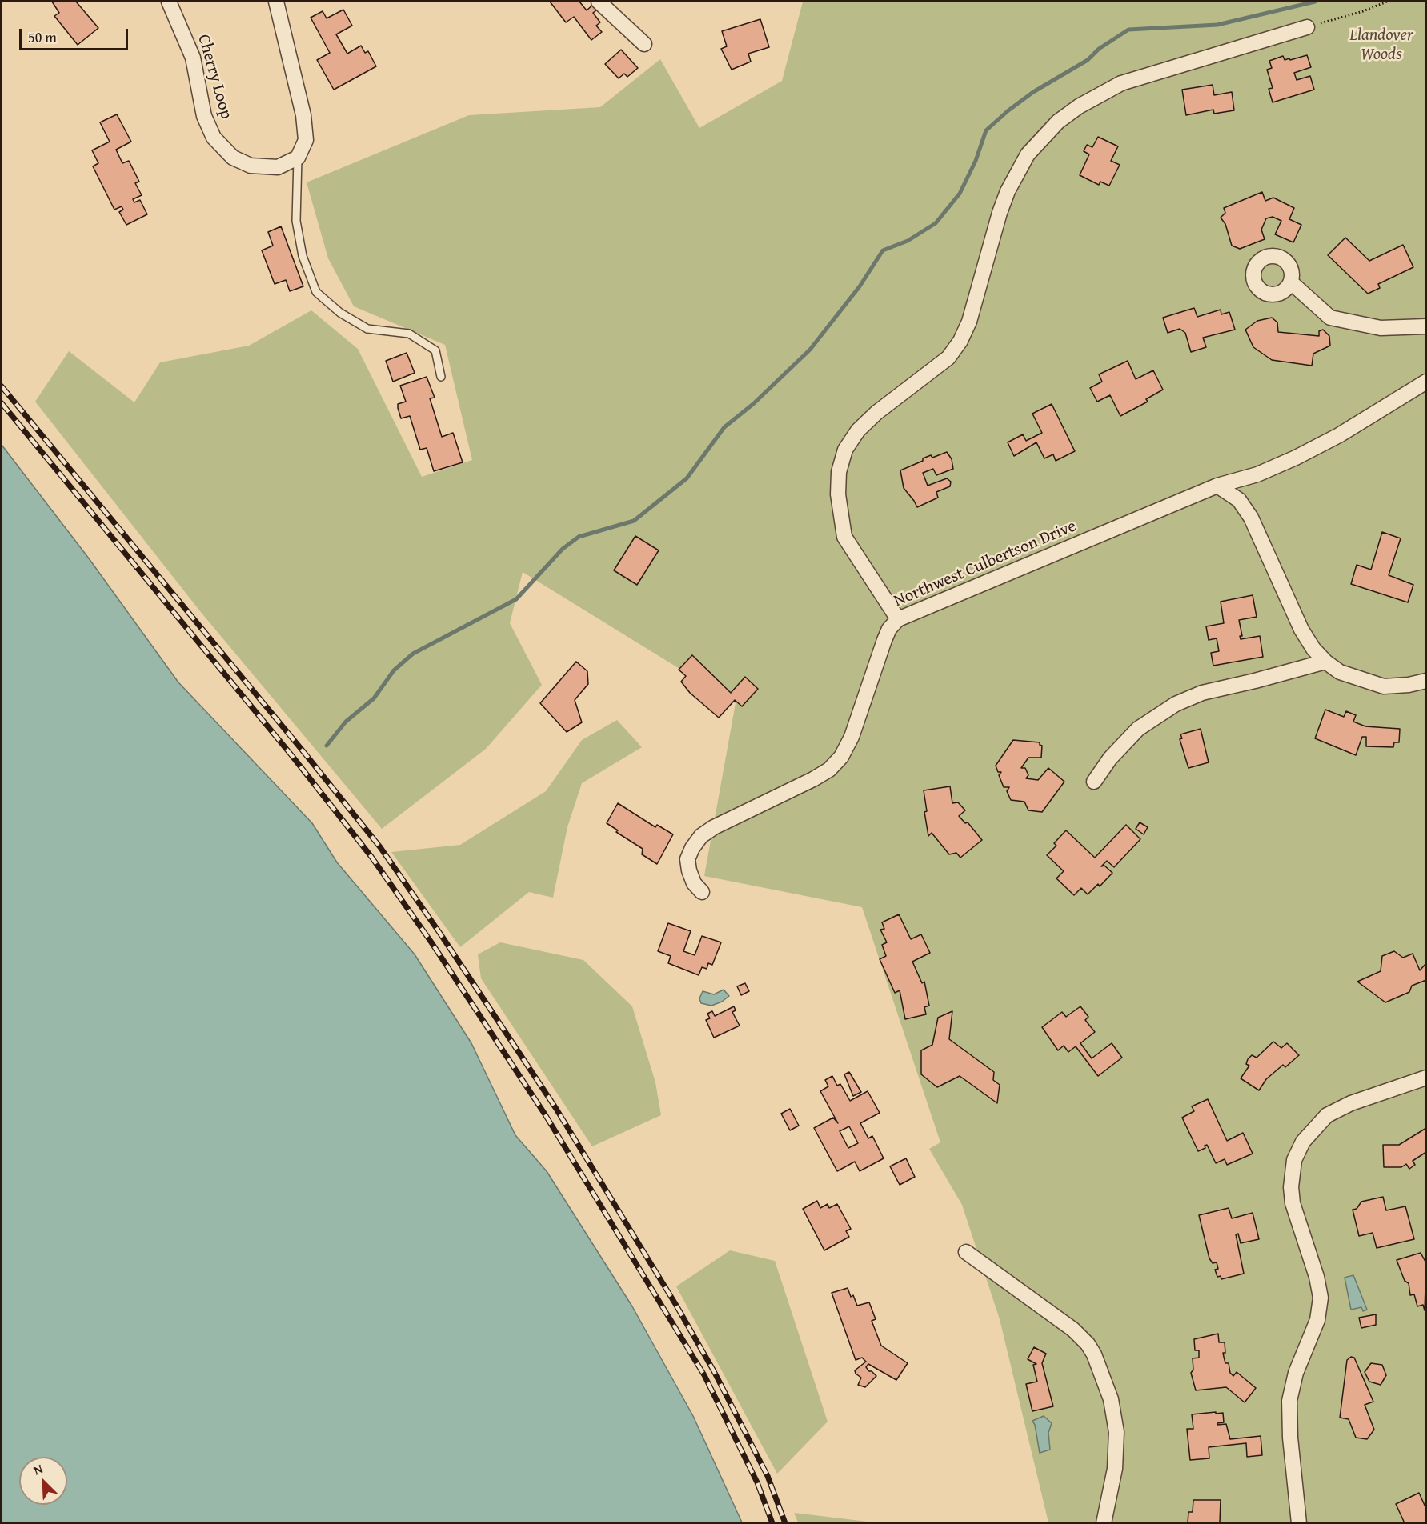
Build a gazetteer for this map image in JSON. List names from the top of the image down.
{
  "streets": {
    "street": ["Cherry Loop", "Northwest Culbertson Drive"]
  },
  "parks": ["Llandover Woods"],
  "scale_bar": "50 m",
  "north": "top left"
}
